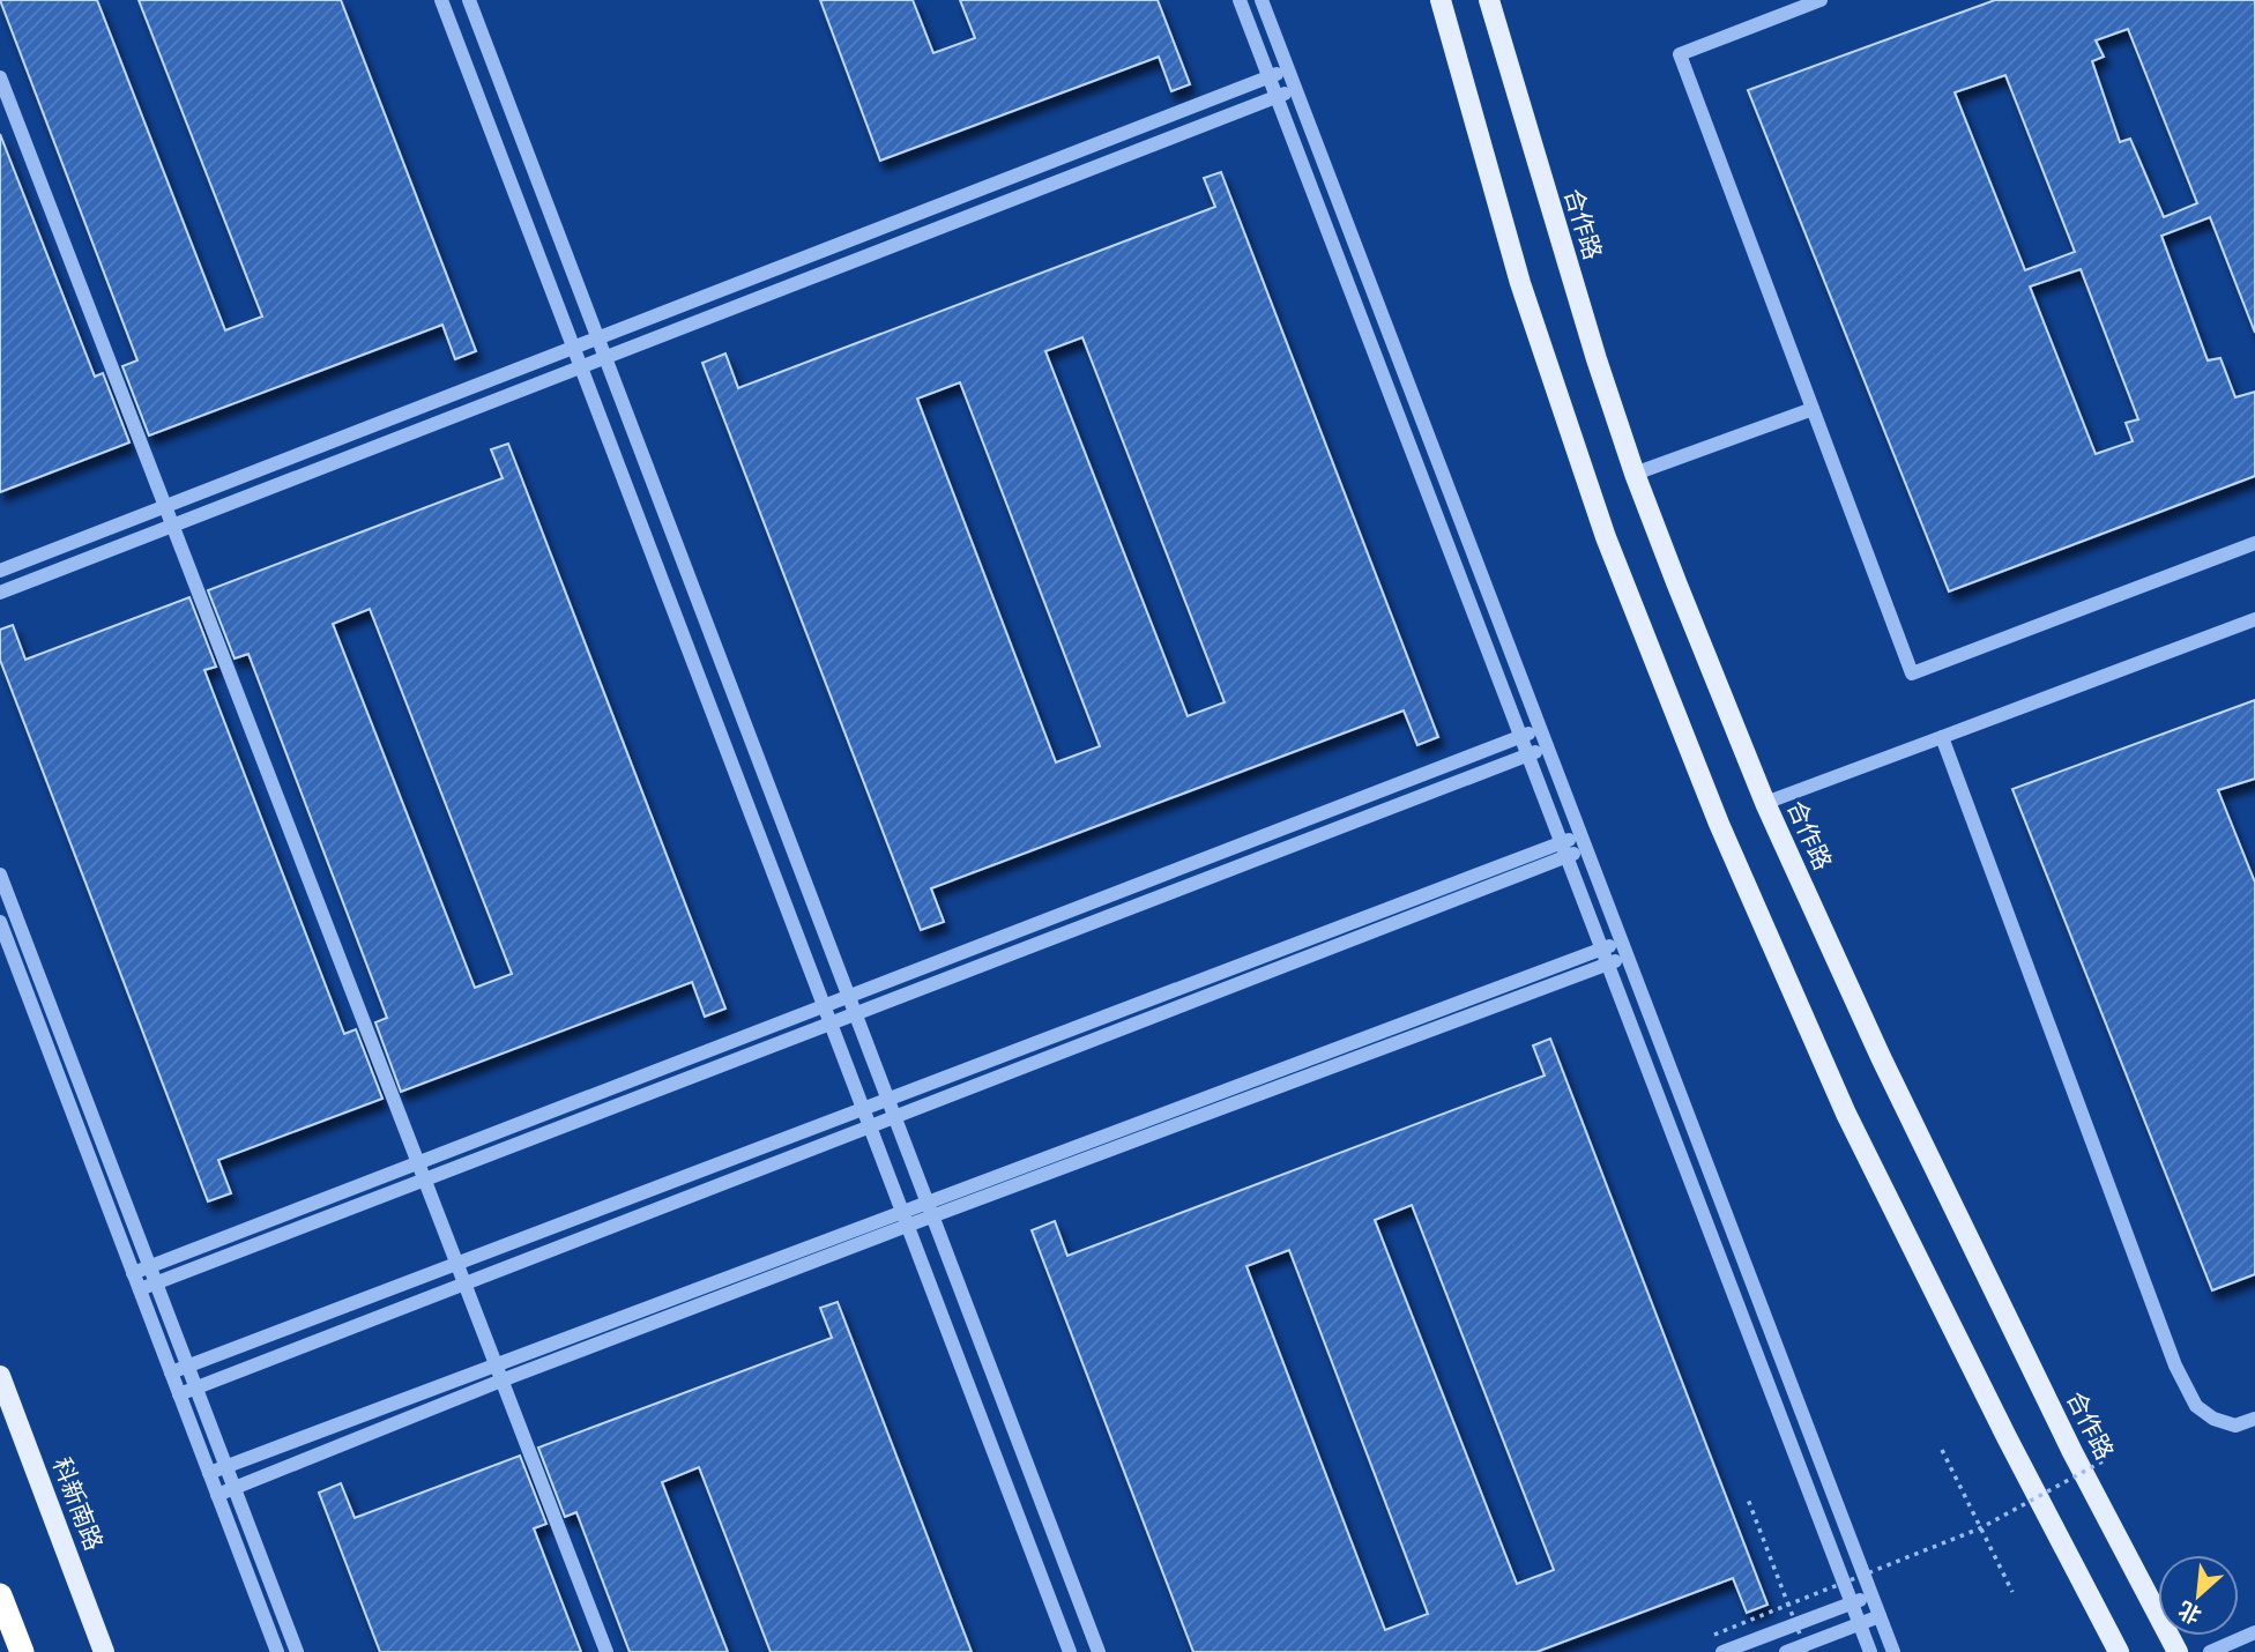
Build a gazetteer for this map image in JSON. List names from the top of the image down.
{
  "streets": {
    "main road": ["合作路", "科新南路"]
  },
  "north": "bottom left"
}
